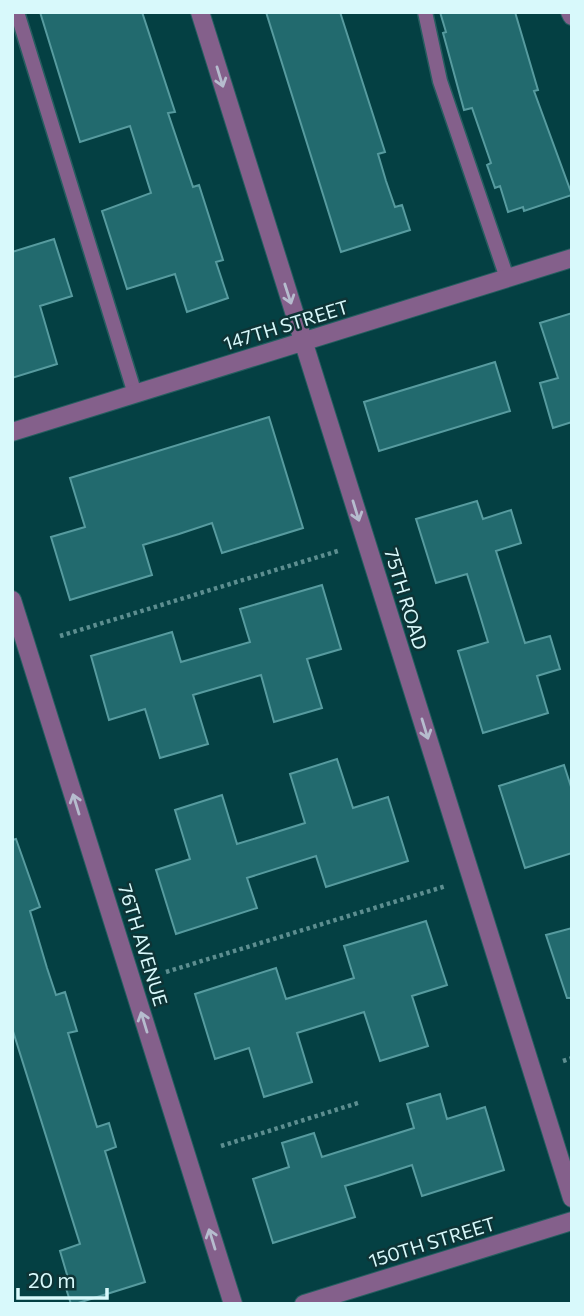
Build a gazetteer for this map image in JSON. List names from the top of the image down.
{
  "streets": {
    "street": [
      "147TH STREET",
      "75TH ROAD",
      "76TH AVENUE",
      "150TH STREET"
    ]
  },
  "crossings": [
    ["147TH STREET", "75TH ROAD"]
  ],
  "one_way": ["75TH ROAD", "76TH AVENUE"],
  "scale_bar": "20 m"
}
